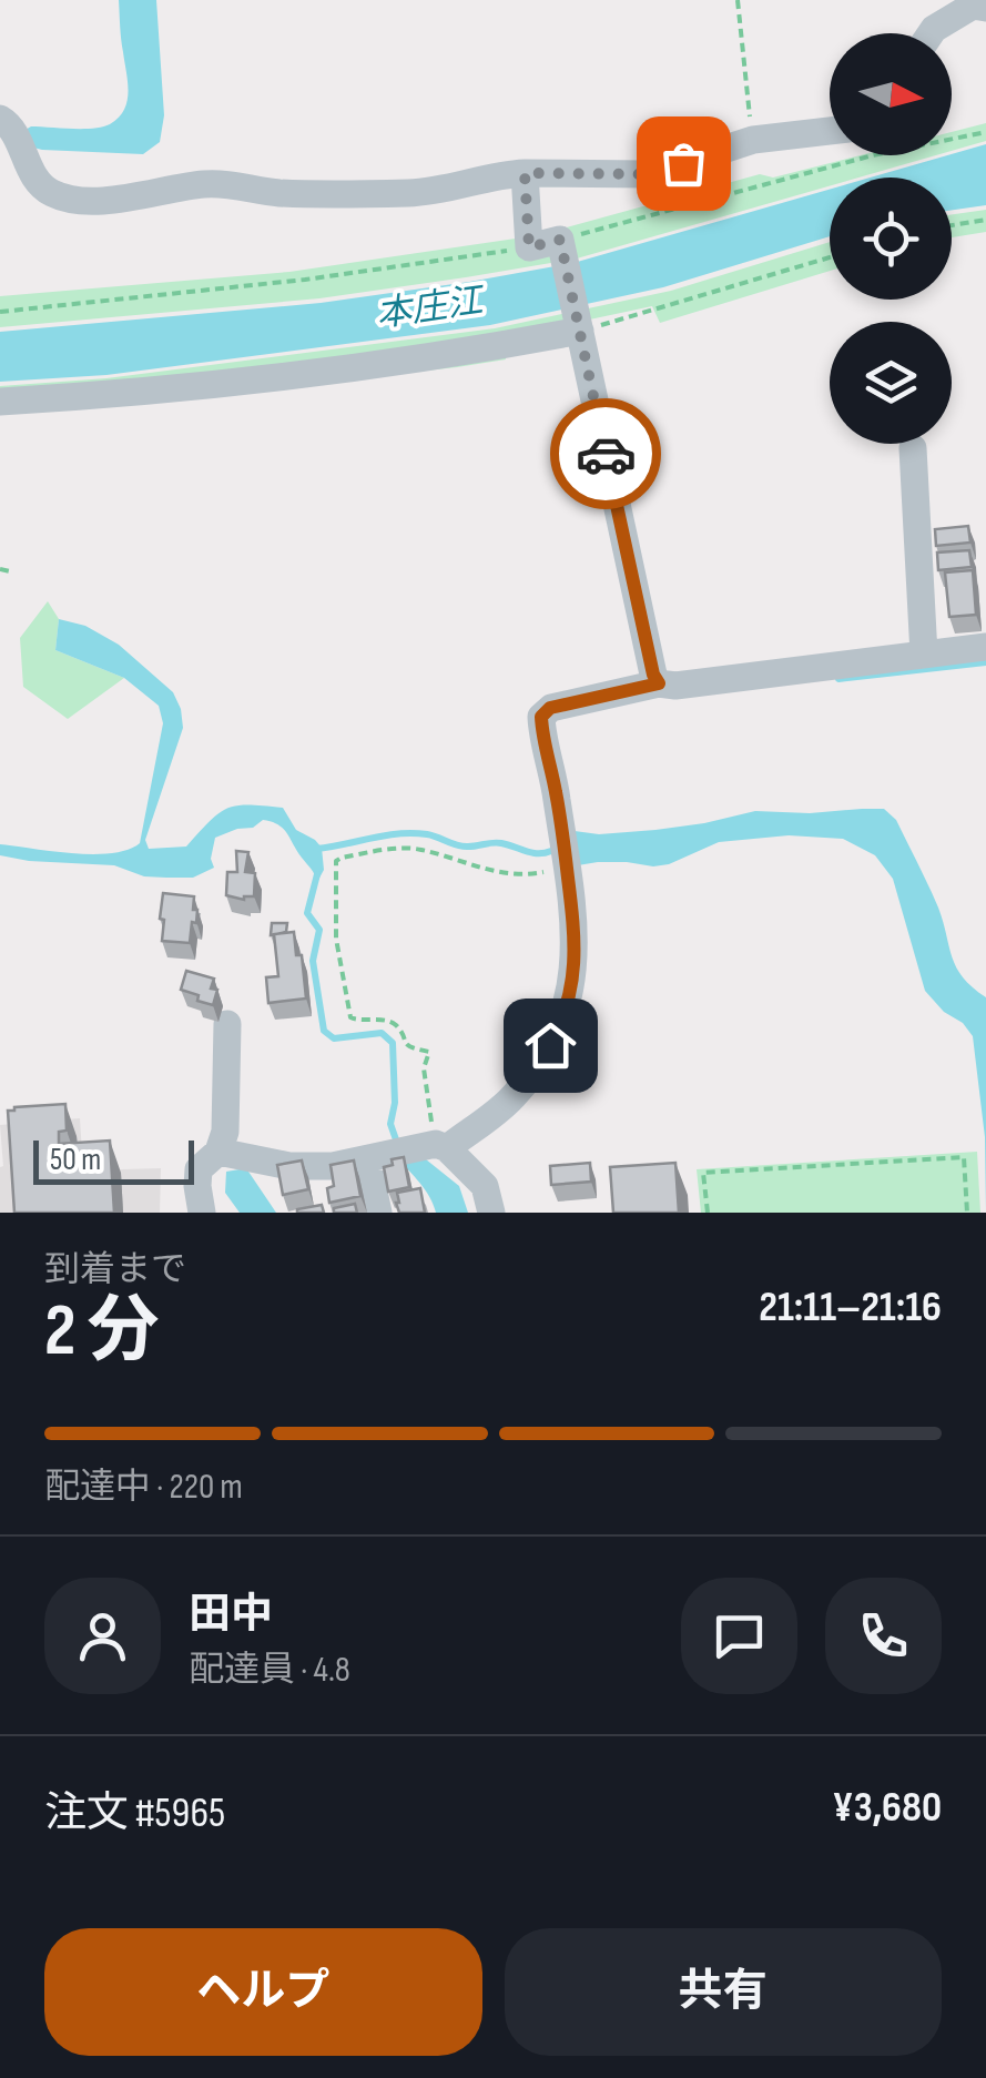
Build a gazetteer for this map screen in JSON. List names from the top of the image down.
{
  "water": ["本庄江"],
  "scale_bar": "50 m",
  "north": "right",
  "page": {
    "scale": "50 m",
    "heading": ["2 分", "到着まで", "21:11–21:16"],
    "panel": [
      "田中",
      "配達員 · 4.8",
      "注文 #5965",
      "¥3,680"
    ],
    "bar": "配達中 · 220 m",
    "buttons": ["ヘルプ", "共有"]
  }
}
